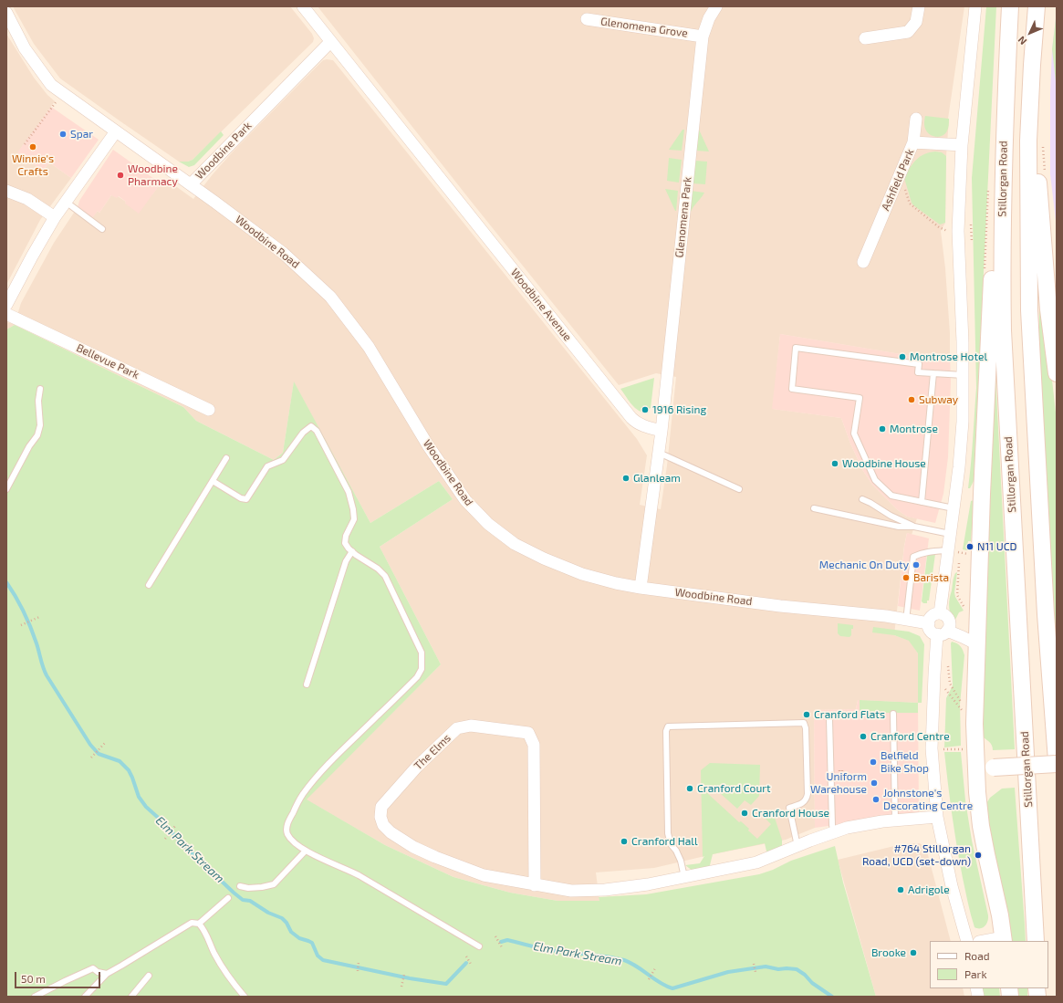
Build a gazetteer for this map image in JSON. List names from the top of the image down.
{
  "streets": {
    "main road": ["Stillorgan Road"],
    "street": [
      "Glenomena Grove",
      "Woodbine Park",
      "Ashfield Park",
      "Glenomena Park",
      "Woodbine Road",
      "Woodbine Avenue",
      "Bellevue Park",
      "The Elms"
    ]
  },
  "crossings": [
    ["Glenomena Grove", "Glenomena Park"],
    ["Woodbine Park", "Woodbine Road"],
    ["Woodbine Park", "Woodbine Avenue"],
    ["Glenomena Park", "Woodbine Avenue"]
  ],
  "water": ["Elm Park Stream"],
  "places": [
    "Spar",
    "Winnie's Crafts",
    "Woodbine Pharmacy",
    "Montrose Hotel",
    "Subway",
    "1916 Rising",
    "Montrose",
    "Woodbine House",
    "Glanleam",
    "N11 UCD",
    "Mechanic On Duty",
    "Barista",
    "Cranford Flats",
    "Cranford Centre",
    "Belfield Bike Shop",
    "Uniform Warehouse",
    "Cranford Court",
    "Johnstone's Decorating Centre",
    "Cranford House",
    "Cranford Hall",
    "#764 Stillorgan Road, UCD (set-down)",
    "Adrigole",
    "Brooke"
  ],
  "legend": ["Road", "Park"],
  "scale_bar": "50 m",
  "north": "bottom left"
}
